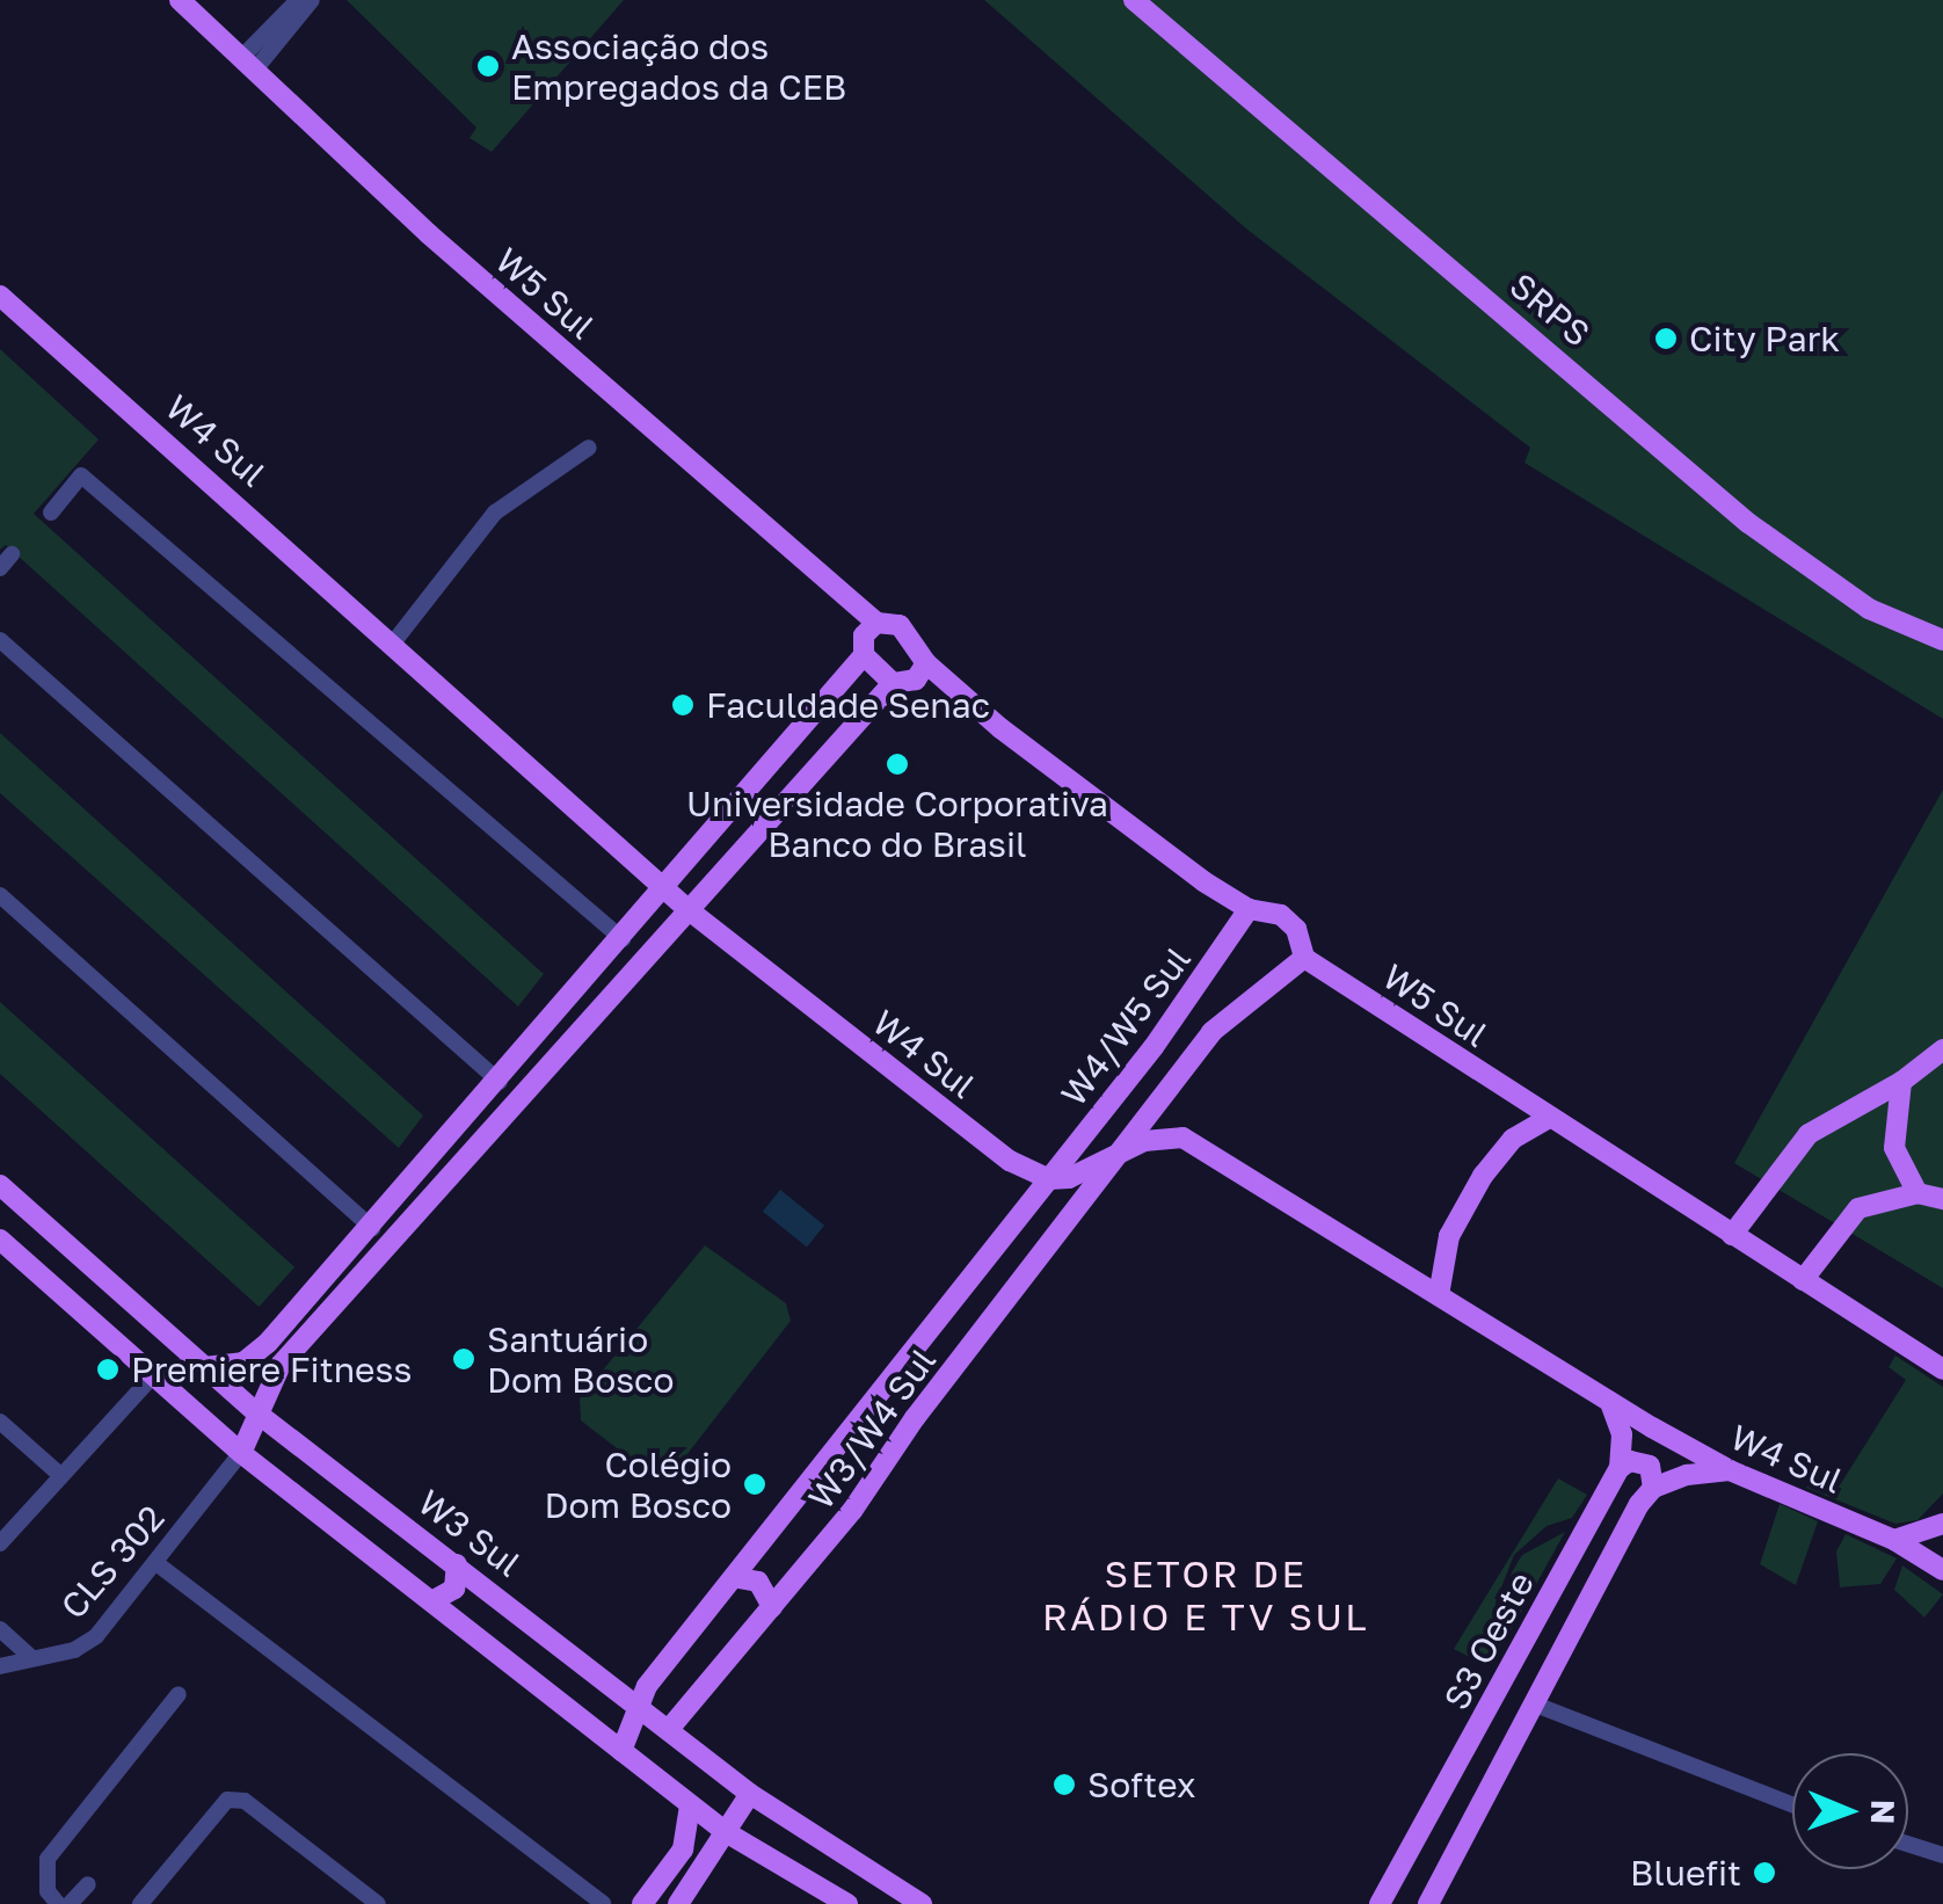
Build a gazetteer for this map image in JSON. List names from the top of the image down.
{
  "streets": {
    "main road": [
      "W5 Sul",
      "SRPS",
      "W4 Sul",
      "W4/W5 Sul",
      "W3/W4 Sul",
      "W3 Sul",
      "S3 Oeste"
    ],
    "street": ["CLS 302"]
  },
  "crossings": [
    ["W5 Sul", "W4/W5 Sul"],
    ["W4 Sul", "W4/W5 Sul"],
    ["W4 Sul", "W3/W4 Sul"],
    ["W4/W5 Sul", "W3/W4 Sul"],
    ["W3/W4 Sul", "W3 Sul"]
  ],
  "districts": ["SETOR DE RÁDIO E TV SUL"],
  "places": [
    "Associação dos Empregados da CEB",
    "City Park",
    "Faculdade Senac",
    "Universidade Corporativa Banco do Brasil",
    "Santuário Dom Bosco",
    "Premiere Fitness",
    "Colégio Dom Bosco",
    "Softex",
    "Bluefit"
  ],
  "north": "right"
}
